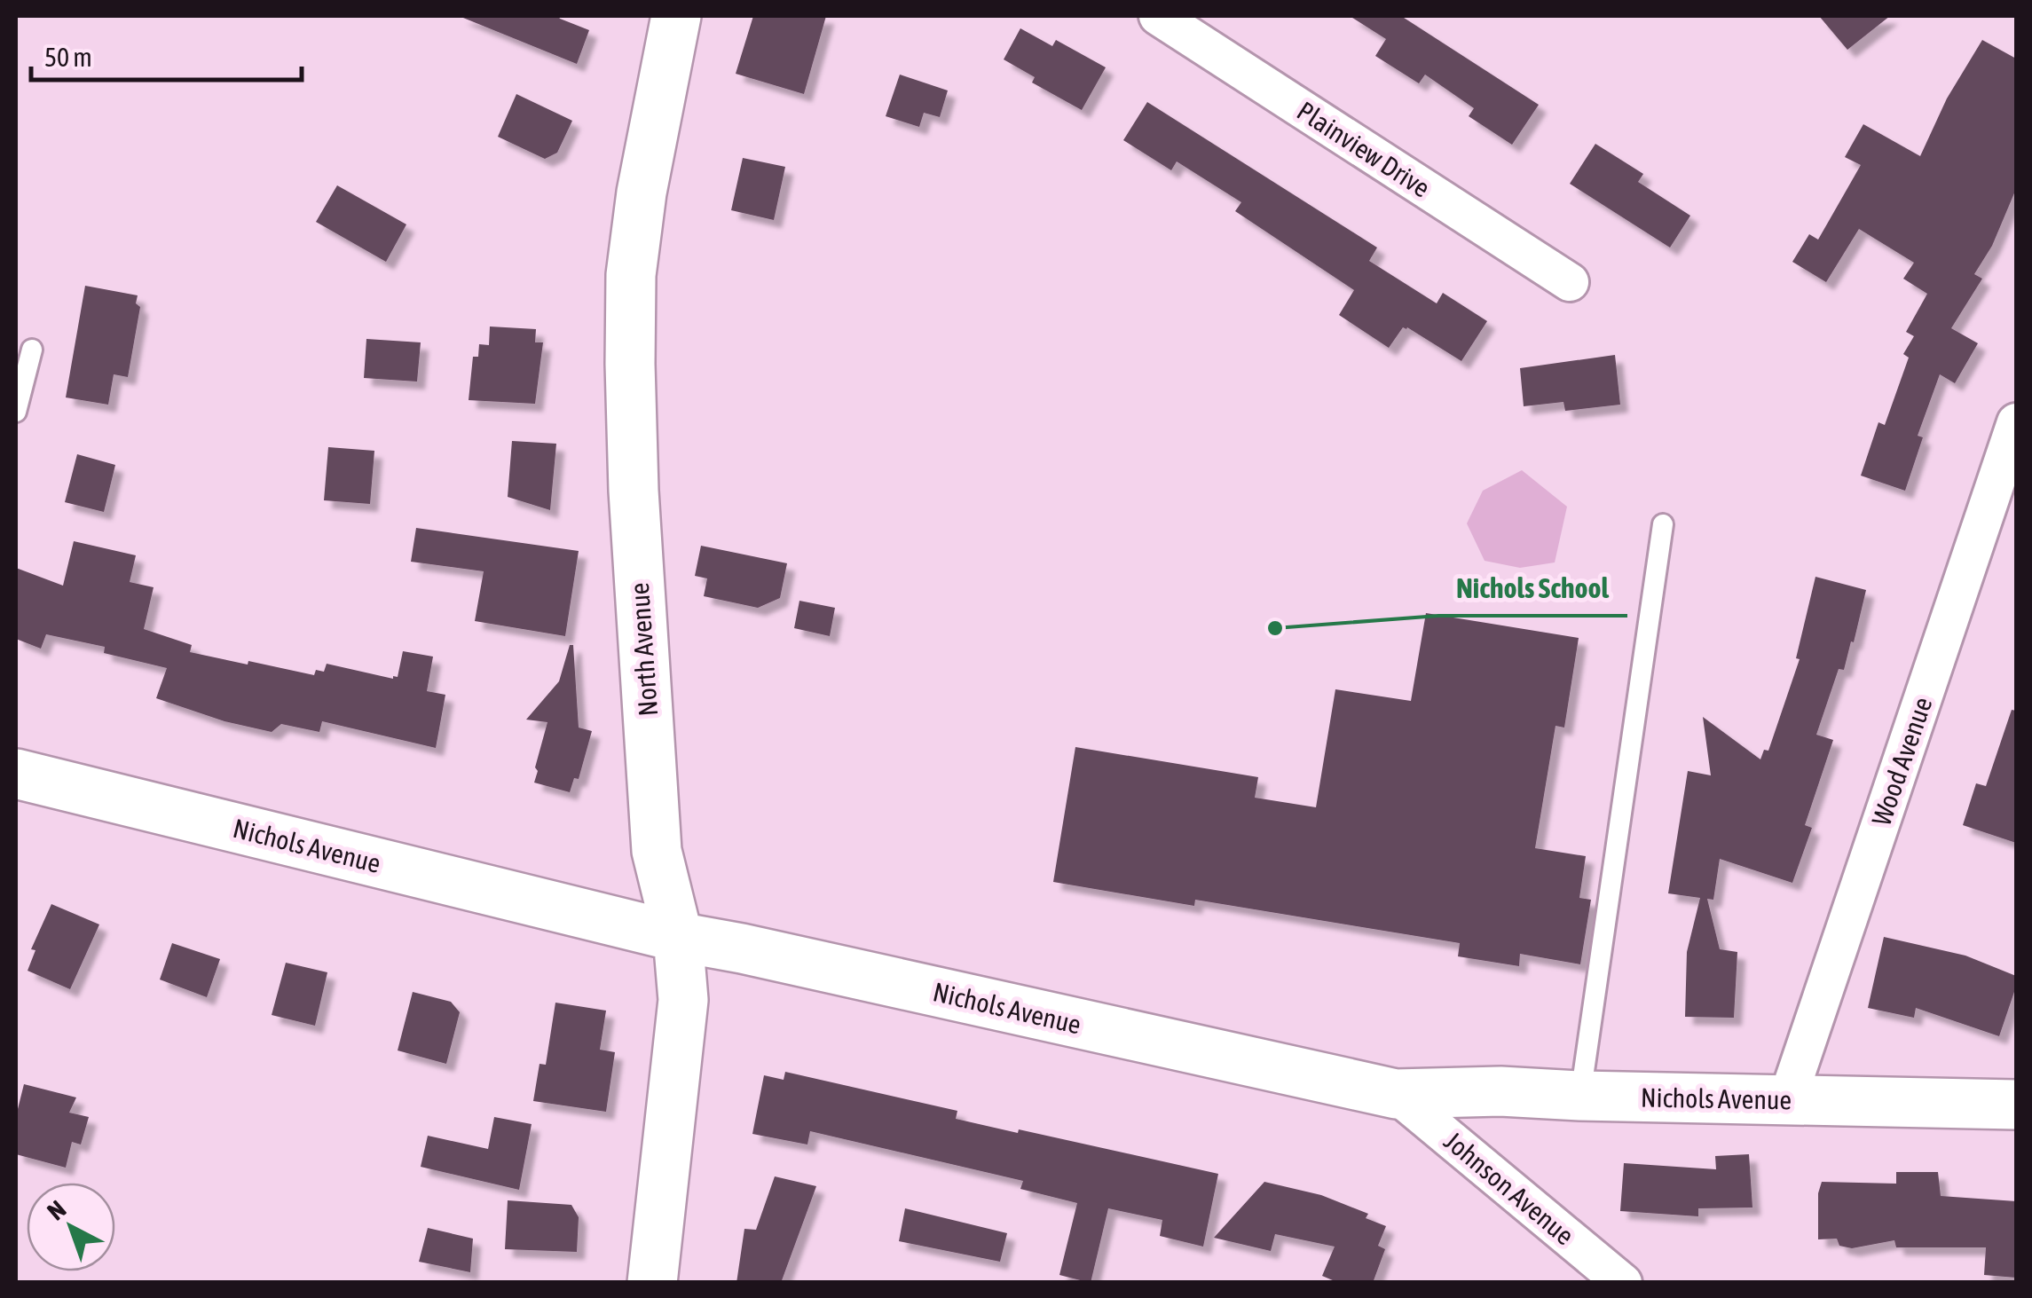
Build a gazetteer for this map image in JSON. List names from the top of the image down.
{
  "streets": {
    "main road": ["North Avenue", "Nichols Avenue"],
    "street": ["Plainview Drive", "Wood Avenue", "Johnson Avenue"]
  },
  "crossings": [
    ["North Avenue", "Nichols Avenue"],
    ["Wood Avenue", "Nichols Avenue"],
    ["Nichols Avenue", "Johnson Avenue"]
  ],
  "places": ["Nichols School"],
  "scale_bar": "50 m",
  "north": "top left"
}
